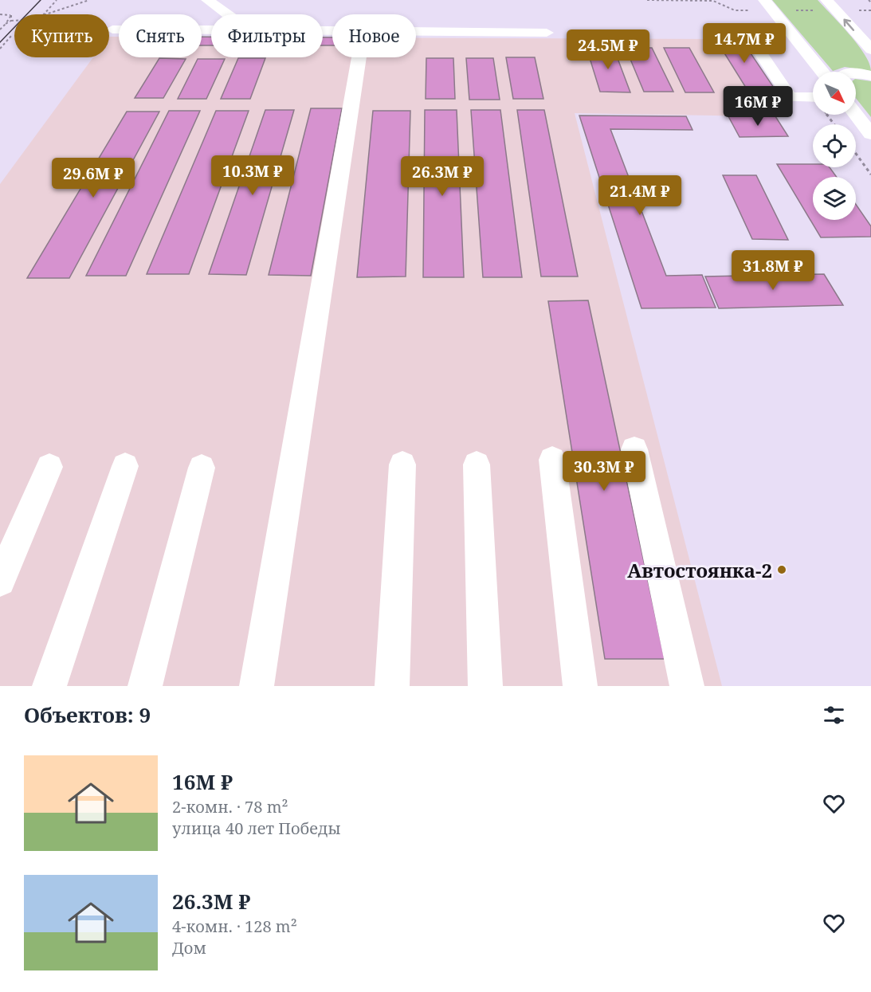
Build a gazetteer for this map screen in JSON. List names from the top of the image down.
{
  "places": ["Автостоянка-2"],
  "north": "bottom right",
  "page": {
    "chip": [
      "Купить",
      "Снять",
      "Фильтры",
      "Новое"
    ],
    "price": [
      "14.7M ₽",
      "24.5M ₽",
      "16M ₽",
      "10.3M ₽",
      "26.3M ₽",
      "29.6M ₽",
      "21.4M ₽",
      "31.8M ₽",
      "30.3M ₽"
    ],
    "heading": "Объектов: 9",
    "list": [
      {
        "name": "16M ₽",
        "note": "2-комн. · 78 m² · улица 40 лет Победы"
      },
      {
        "name": "26.3M ₽",
        "note": "4-комн. · 128 m² · Дом"
      }
    ]
  }
}
